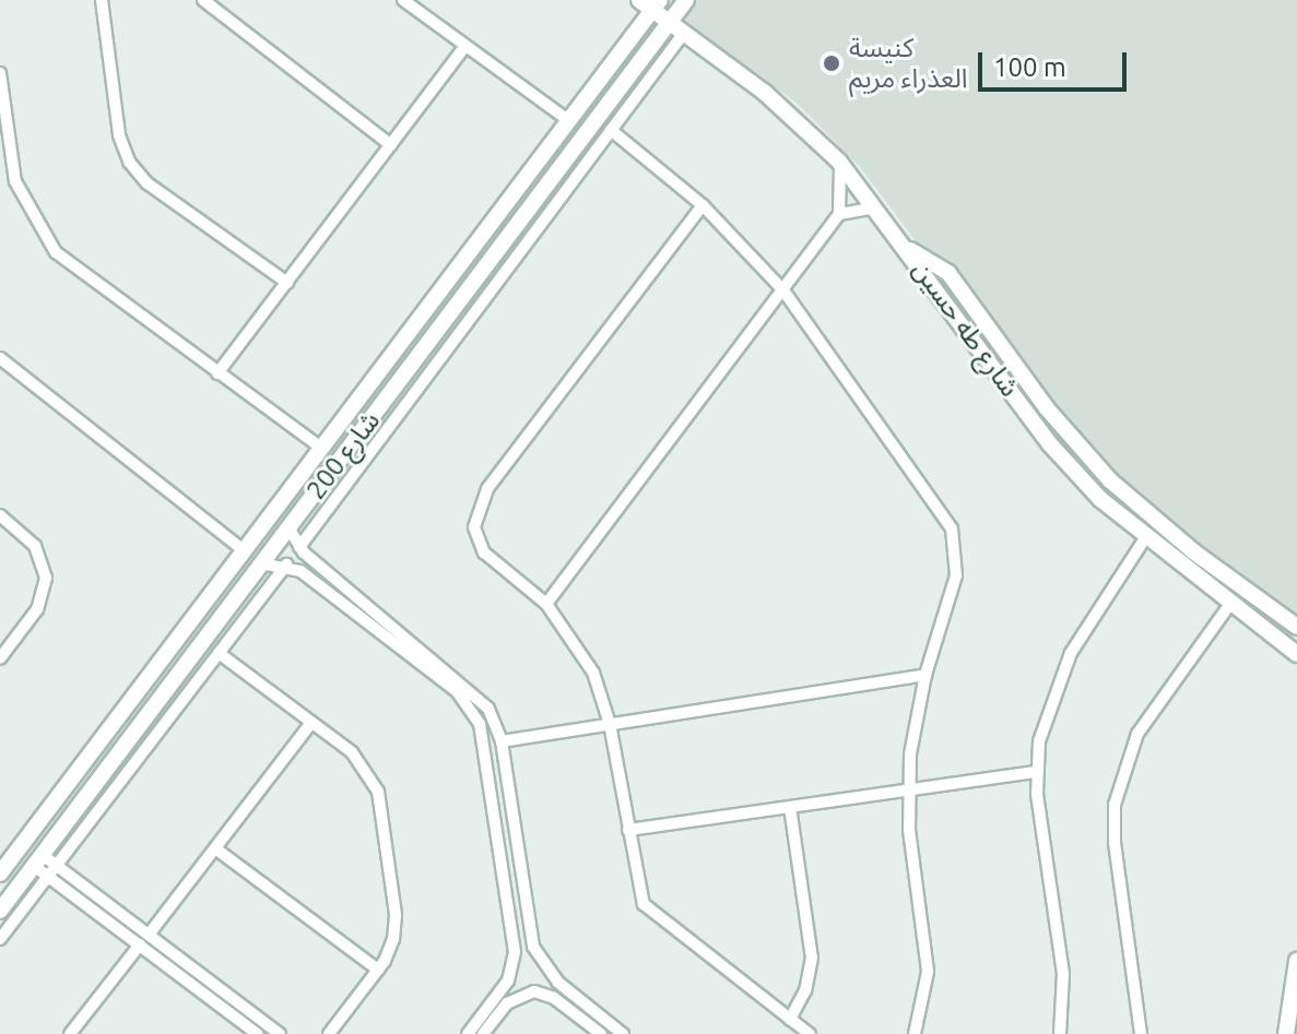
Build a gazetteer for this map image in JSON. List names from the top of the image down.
{
  "streets": {
    "street": ["شارع طه حسين", "شارع 200"]
  },
  "crossings": [
    ["شارع طه حسين", "شارع 200"]
  ],
  "places": ["كنيسة العذراء مريم"],
  "scale_bar": "100 m"
}
